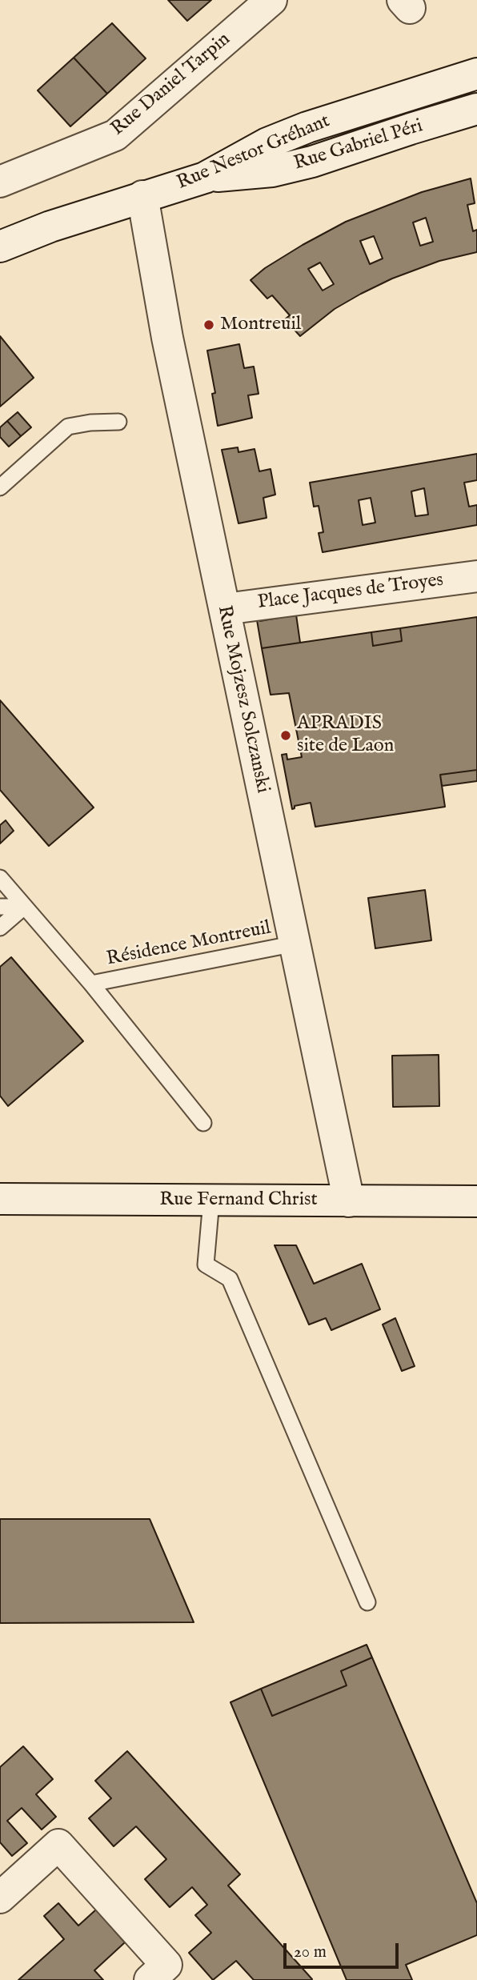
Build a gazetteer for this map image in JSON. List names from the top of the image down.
{
  "streets": {
    "street": [
      "Rue Daniel Tarpin",
      "Rue Gabriel Péri",
      "Rue Nestor Gréhant",
      "Place Jacques de Troyes",
      "Rue Mojzesz Solczanski",
      "Rue Fernand Christ"
    ],
    "lane": ["Résidence Montreuil"]
  },
  "crossings": [
    ["Rue Gabriel Péri", "Rue Nestor Gréhant"],
    ["Rue Nestor Gréhant", "Rue Mojzesz Solczanski"],
    ["Place Jacques de Troyes", "Rue Mojzesz Solczanski"],
    ["Rue Mojzesz Solczanski", "Résidence Montreuil"],
    ["Rue Mojzesz Solczanski", "Rue Fernand Christ"]
  ],
  "places": ["Montreuil", "APRADIS site de Laon"],
  "scale_bar": "20 m"
}
